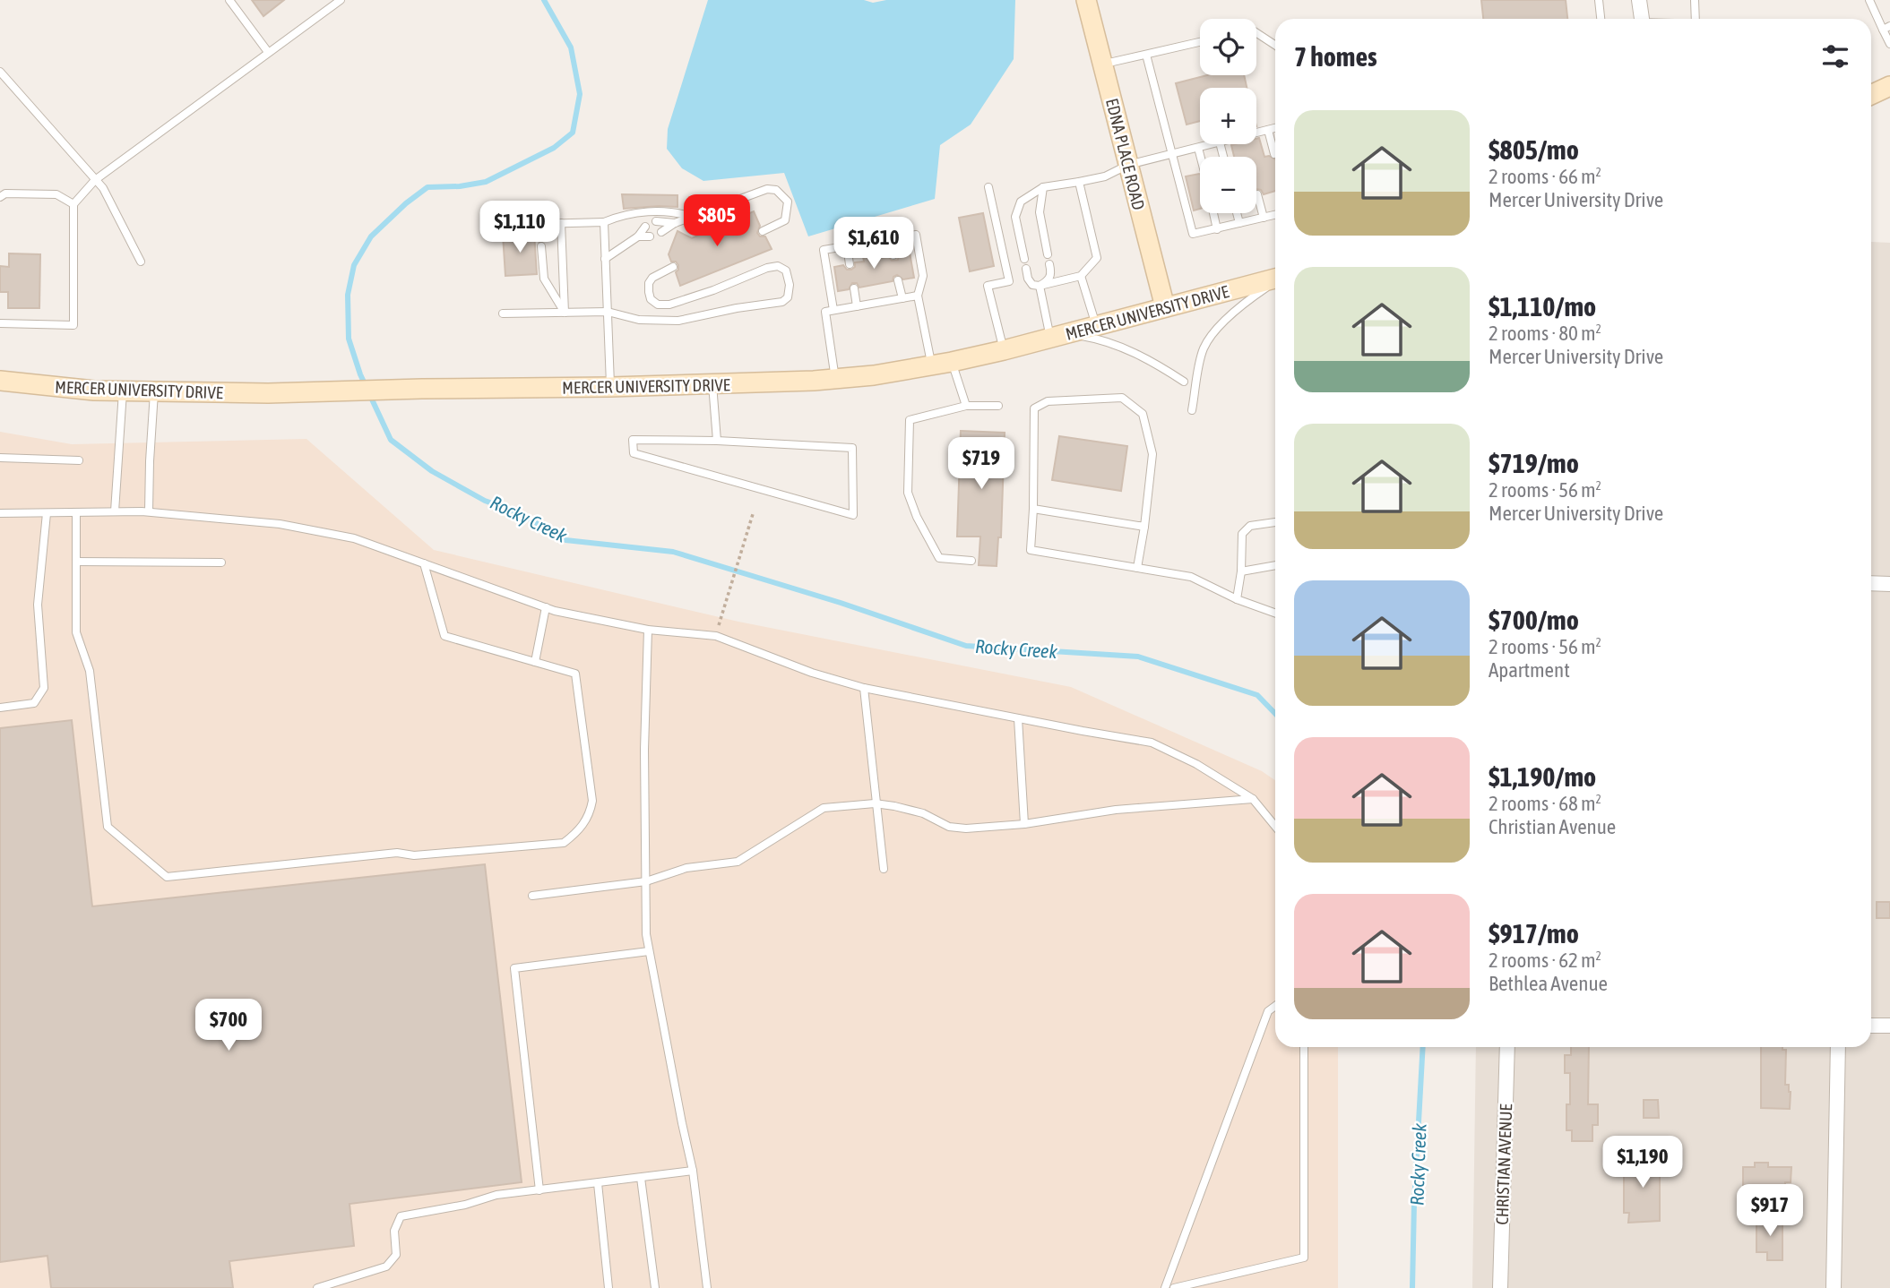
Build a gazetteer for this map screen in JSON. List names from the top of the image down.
{
  "streets": {
    "main road": ["EDNA PLACE ROAD", "MERCER UNIVERSITY DRIVE"],
    "street": ["CHRISTIAN AVENUE"]
  },
  "crossings": [
    ["EDNA PLACE ROAD", "MERCER UNIVERSITY DRIVE"]
  ],
  "water": ["Rocky Creek"],
  "page": {
    "map_buttons": ["+", "−"],
    "heading": "7 homes",
    "list": [
      {
        "name": "$805/mo",
        "note": "2 rooms · 66 m² · Mercer University Drive"
      },
      {
        "name": "$1,110/mo",
        "note": "2 rooms · 80 m² · Mercer University Drive"
      },
      {
        "name": "$719/mo",
        "note": "2 rooms · 56 m² · Mercer University Drive"
      },
      {
        "name": "$700/mo",
        "note": "2 rooms · 56 m² · Apartment"
      },
      {
        "name": "$1,190/mo",
        "note": "2 rooms · 68 m² · Christian Avenue"
      },
      {
        "name": "$917/mo",
        "note": "2 rooms · 62 m² · Bethlea Avenue"
      }
    ],
    "price": [
      "$805",
      "$1,110",
      "$1,610",
      "$719",
      "$700",
      "$1,190",
      "$917"
    ]
  }
}
